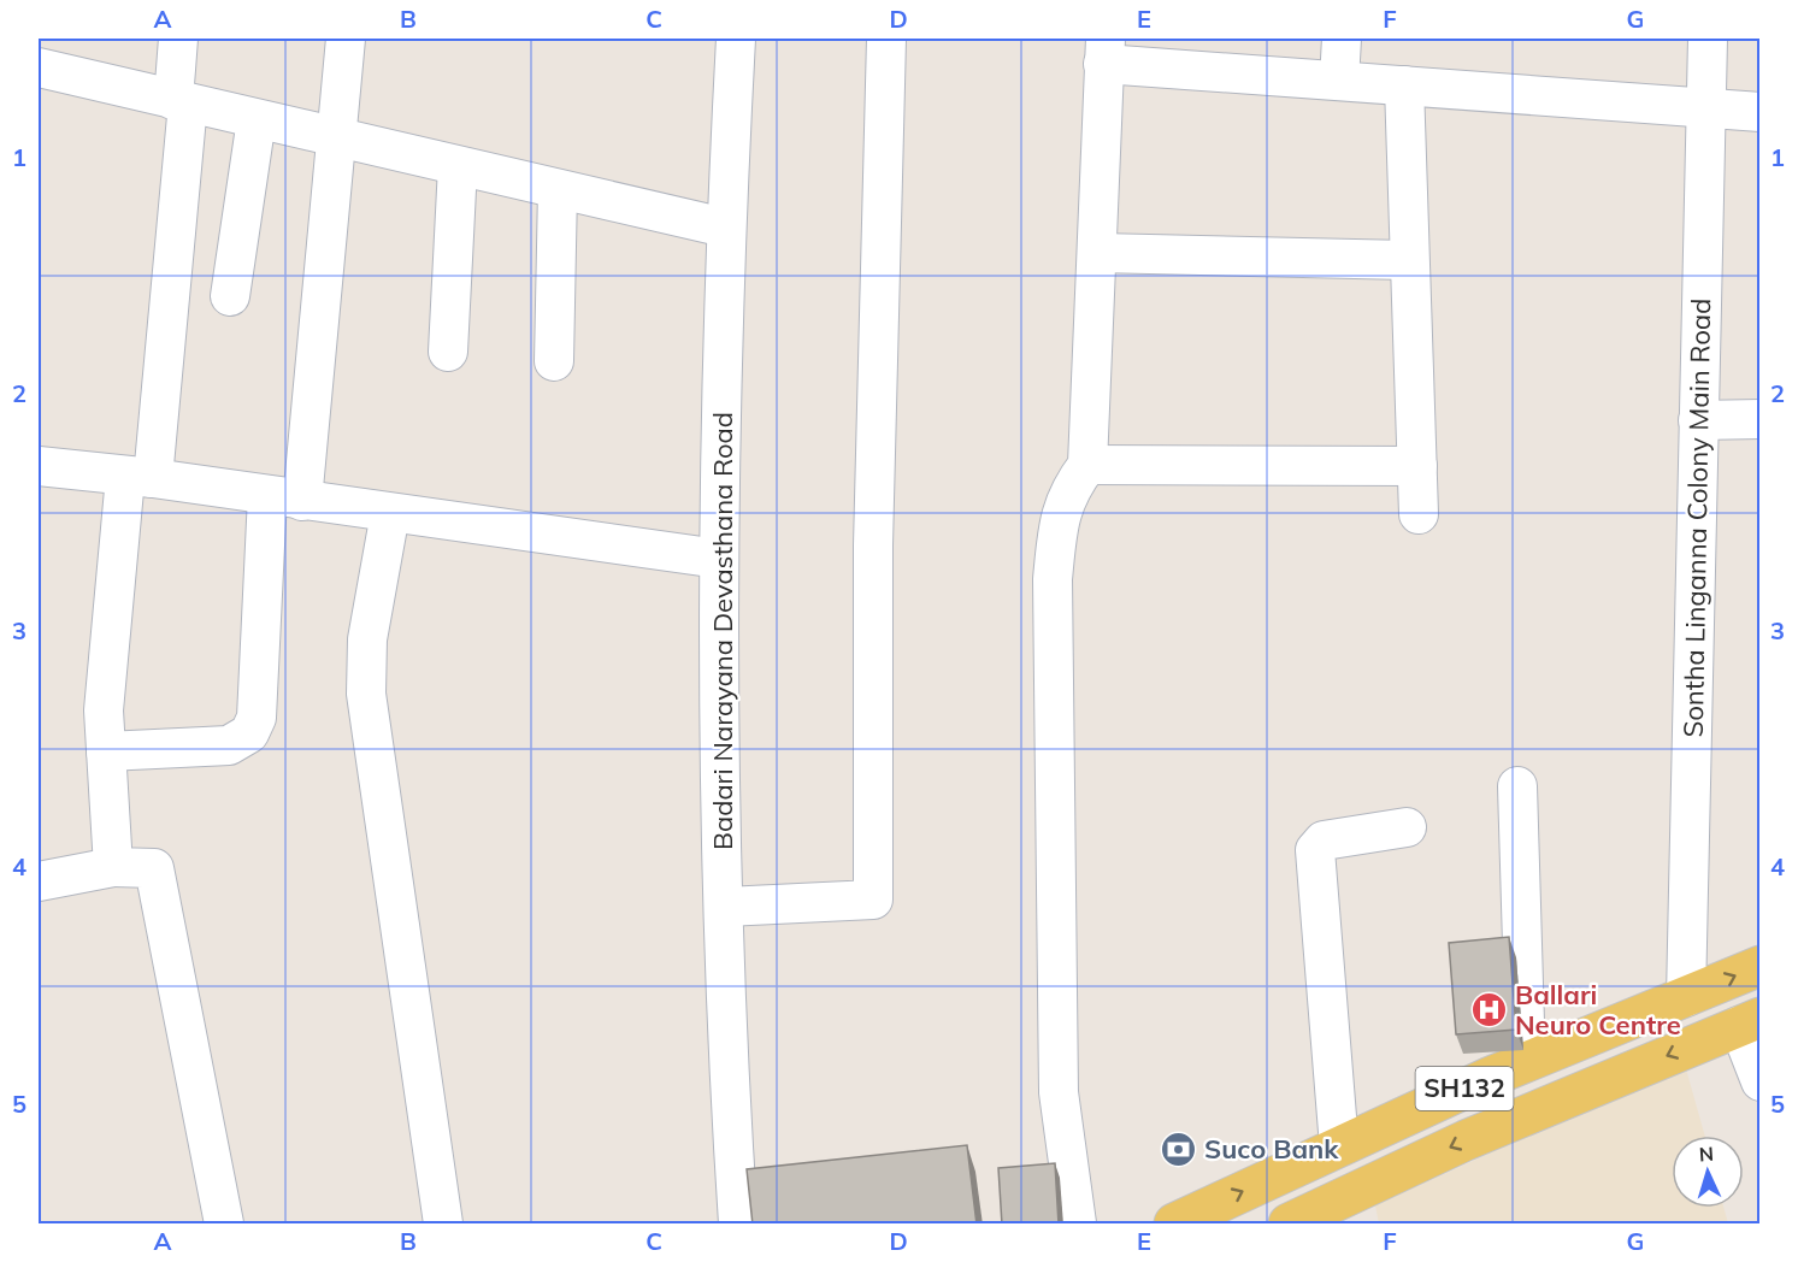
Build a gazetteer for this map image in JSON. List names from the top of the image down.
{
  "streets": {
    "main road": ["SH132"],
    "street": ["Sontha Linganna Colony Main Road", "Badari Narayana Devasthana Road"]
  },
  "crossings": [
    ["Sontha Linganna Colony Main Road", "SH132"]
  ],
  "places": {
    "hospital": ["Ballari Neuro Centre"],
    "bank": ["Suco Bank"]
  },
  "north": "top",
  "grid": {
    "columns": [
      "A",
      "B",
      "C",
      "D",
      "E",
      "F",
      "G"
    ],
    "rows": [
      "1",
      "2",
      "3",
      "4",
      "5"
    ]
  }
}
